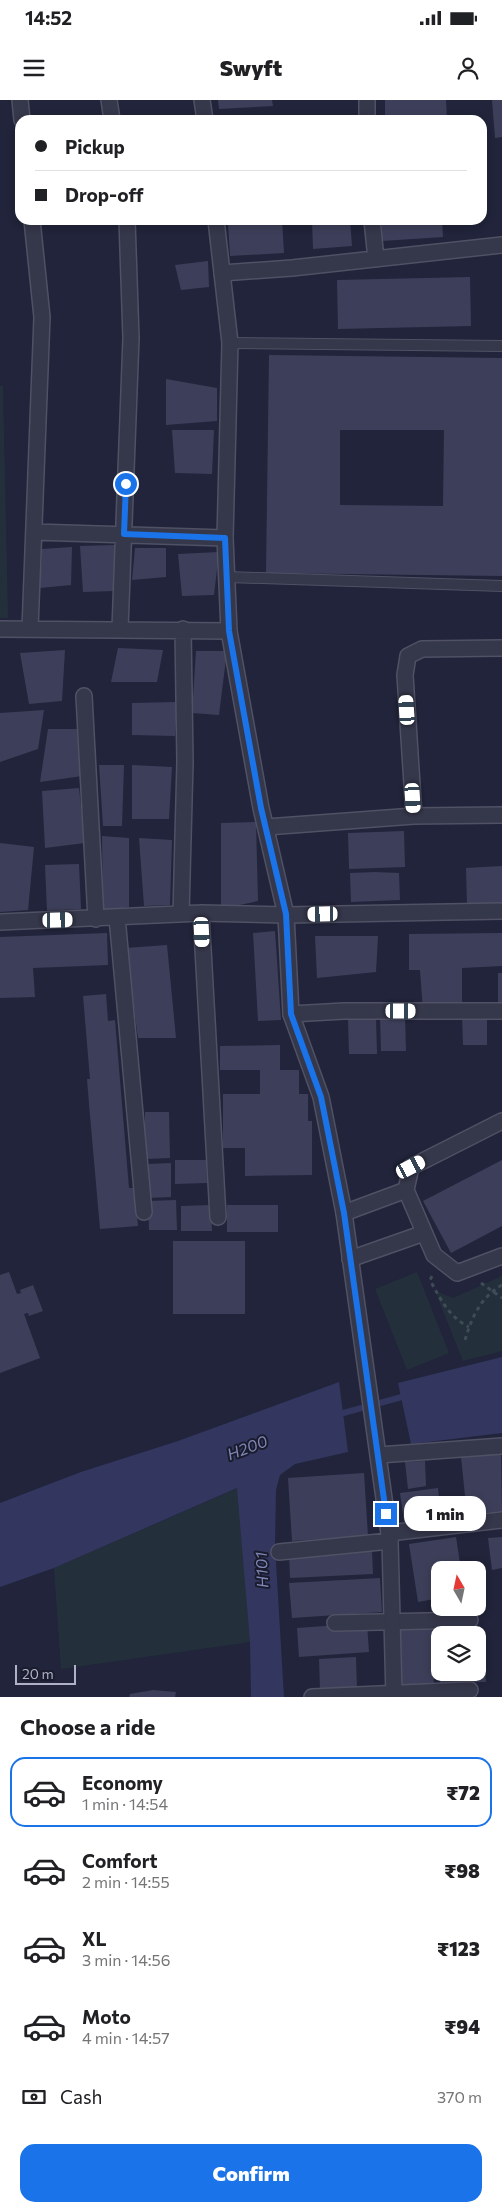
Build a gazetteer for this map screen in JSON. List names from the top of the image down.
{
  "water": ["H200", "H101"],
  "scale_bar": "20 m",
  "north": "top",
  "page": {
    "status": "14:52",
    "header": "Swyft",
    "banner": ["Pickup", "Drop-off"],
    "bubble": "1 min",
    "scale": "20 m",
    "heading": "Choose a ride",
    "list": [
      {
        "name": "Economy",
        "note": "1 min · 14:54",
        "value": "₹72"
      },
      {
        "name": "Comfort",
        "note": "2 min · 14:55",
        "value": "₹98"
      },
      {
        "name": "XL",
        "note": "3 min · 14:56",
        "value": "₹123"
      },
      {
        "name": "Moto",
        "note": "4 min · 14:57",
        "value": "₹94"
      }
    ],
    "pay": ["Cash", "370 m"],
    "buttons": "Confirm"
  }
}
